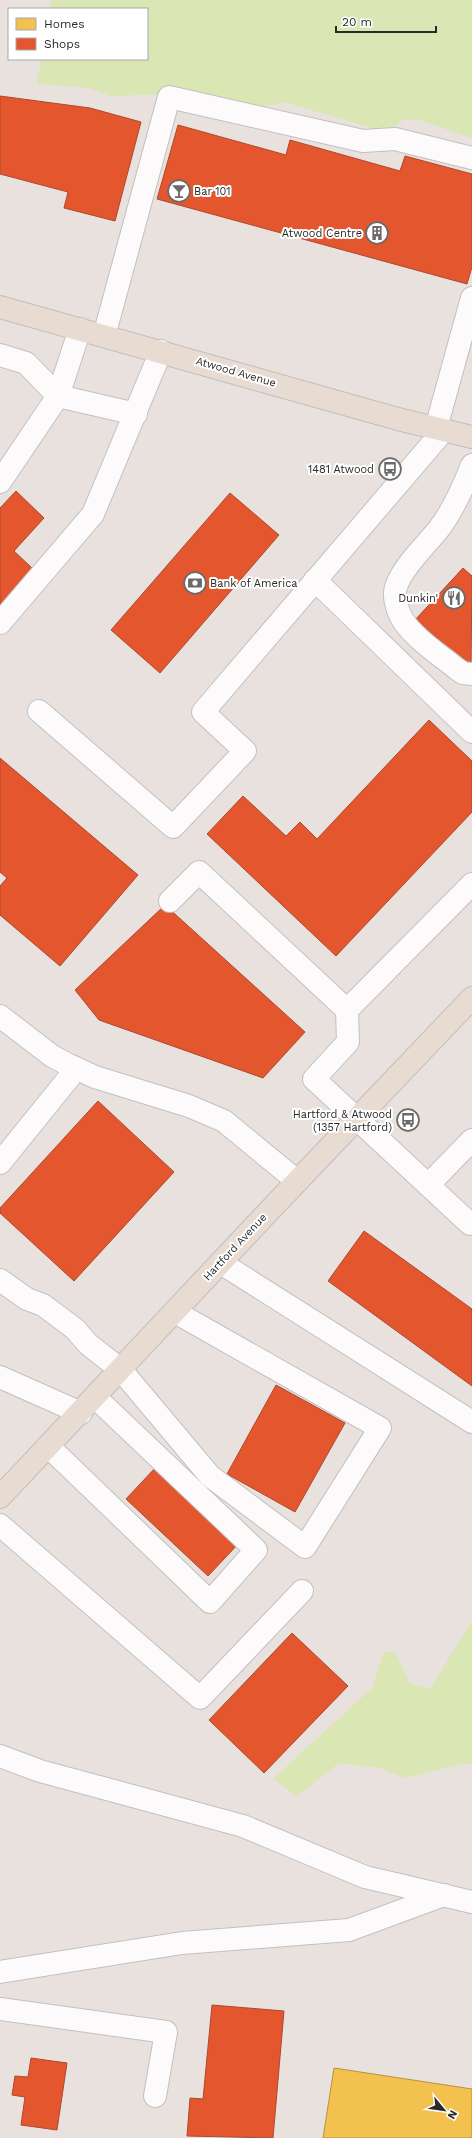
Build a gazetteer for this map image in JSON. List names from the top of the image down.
{
  "streets": {
    "main road": ["Atwood Avenue", "Hartford Avenue"]
  },
  "places": {
    "bar": ["Bar 101"],
    "building": ["Atwood Centre"],
    "bus stop": ["1481 Atwood", "Hartford & Atwood (1357 Hartford)"],
    "bank": ["Bank of America"],
    "restaurant": ["Dunkin'"]
  },
  "legend": ["Homes", "Shops"],
  "scale_bar": "20 m",
  "north": "bottom right"
}
